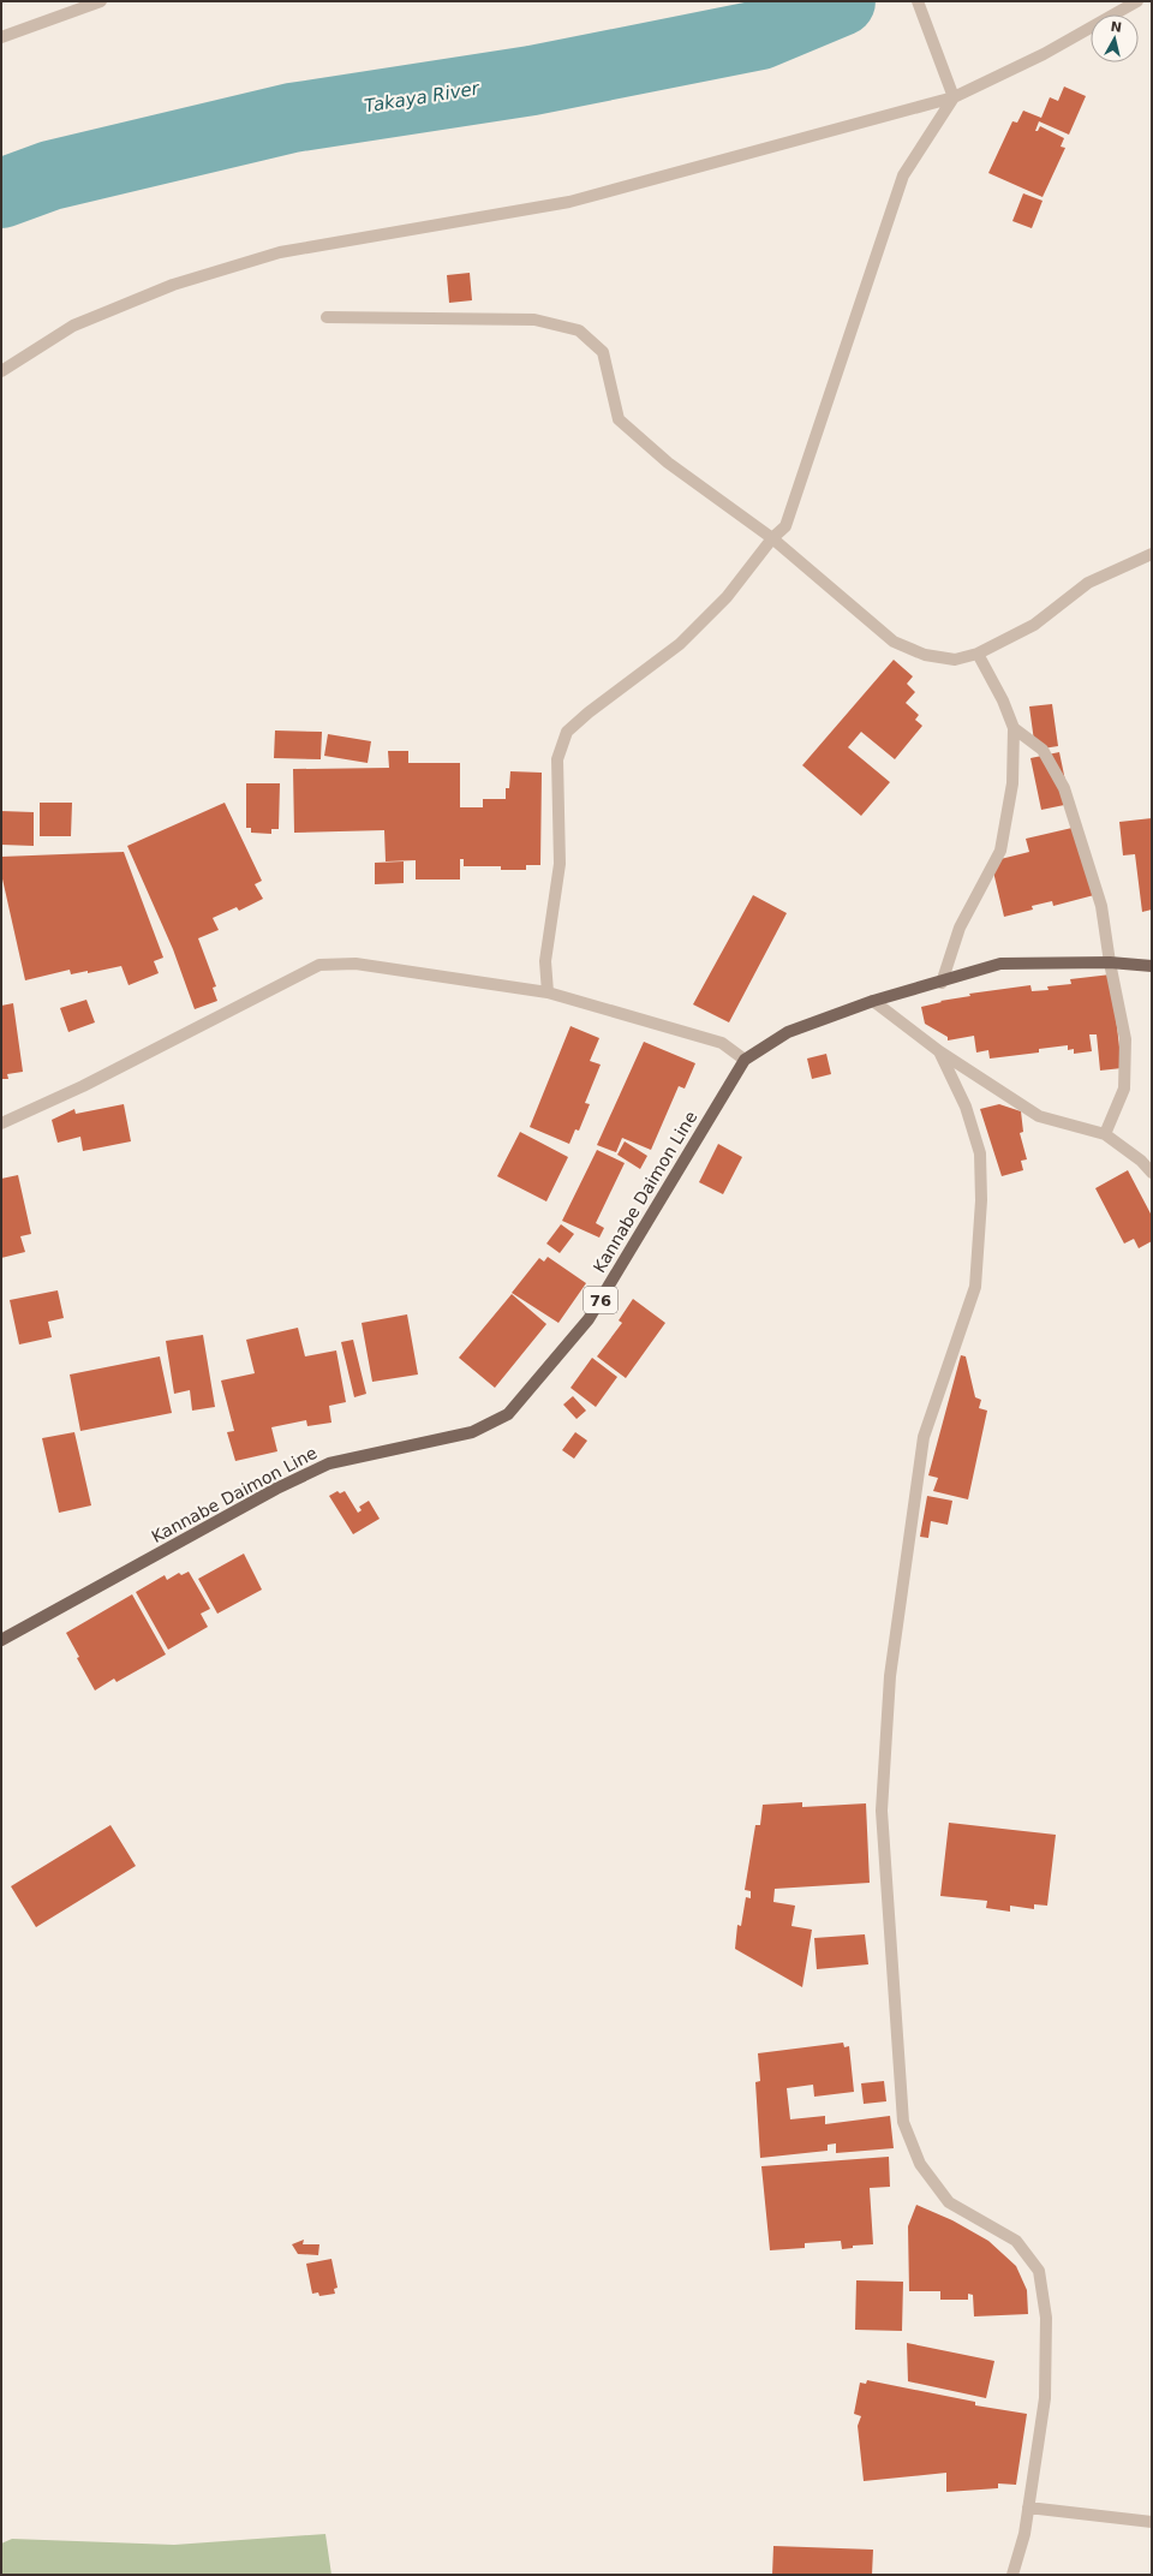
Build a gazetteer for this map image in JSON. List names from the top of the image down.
{
  "streets": {
    "main road": ["Kannabe Daimon Line", "76"]
  },
  "water": ["Takaya River"],
  "north": "top"
}
